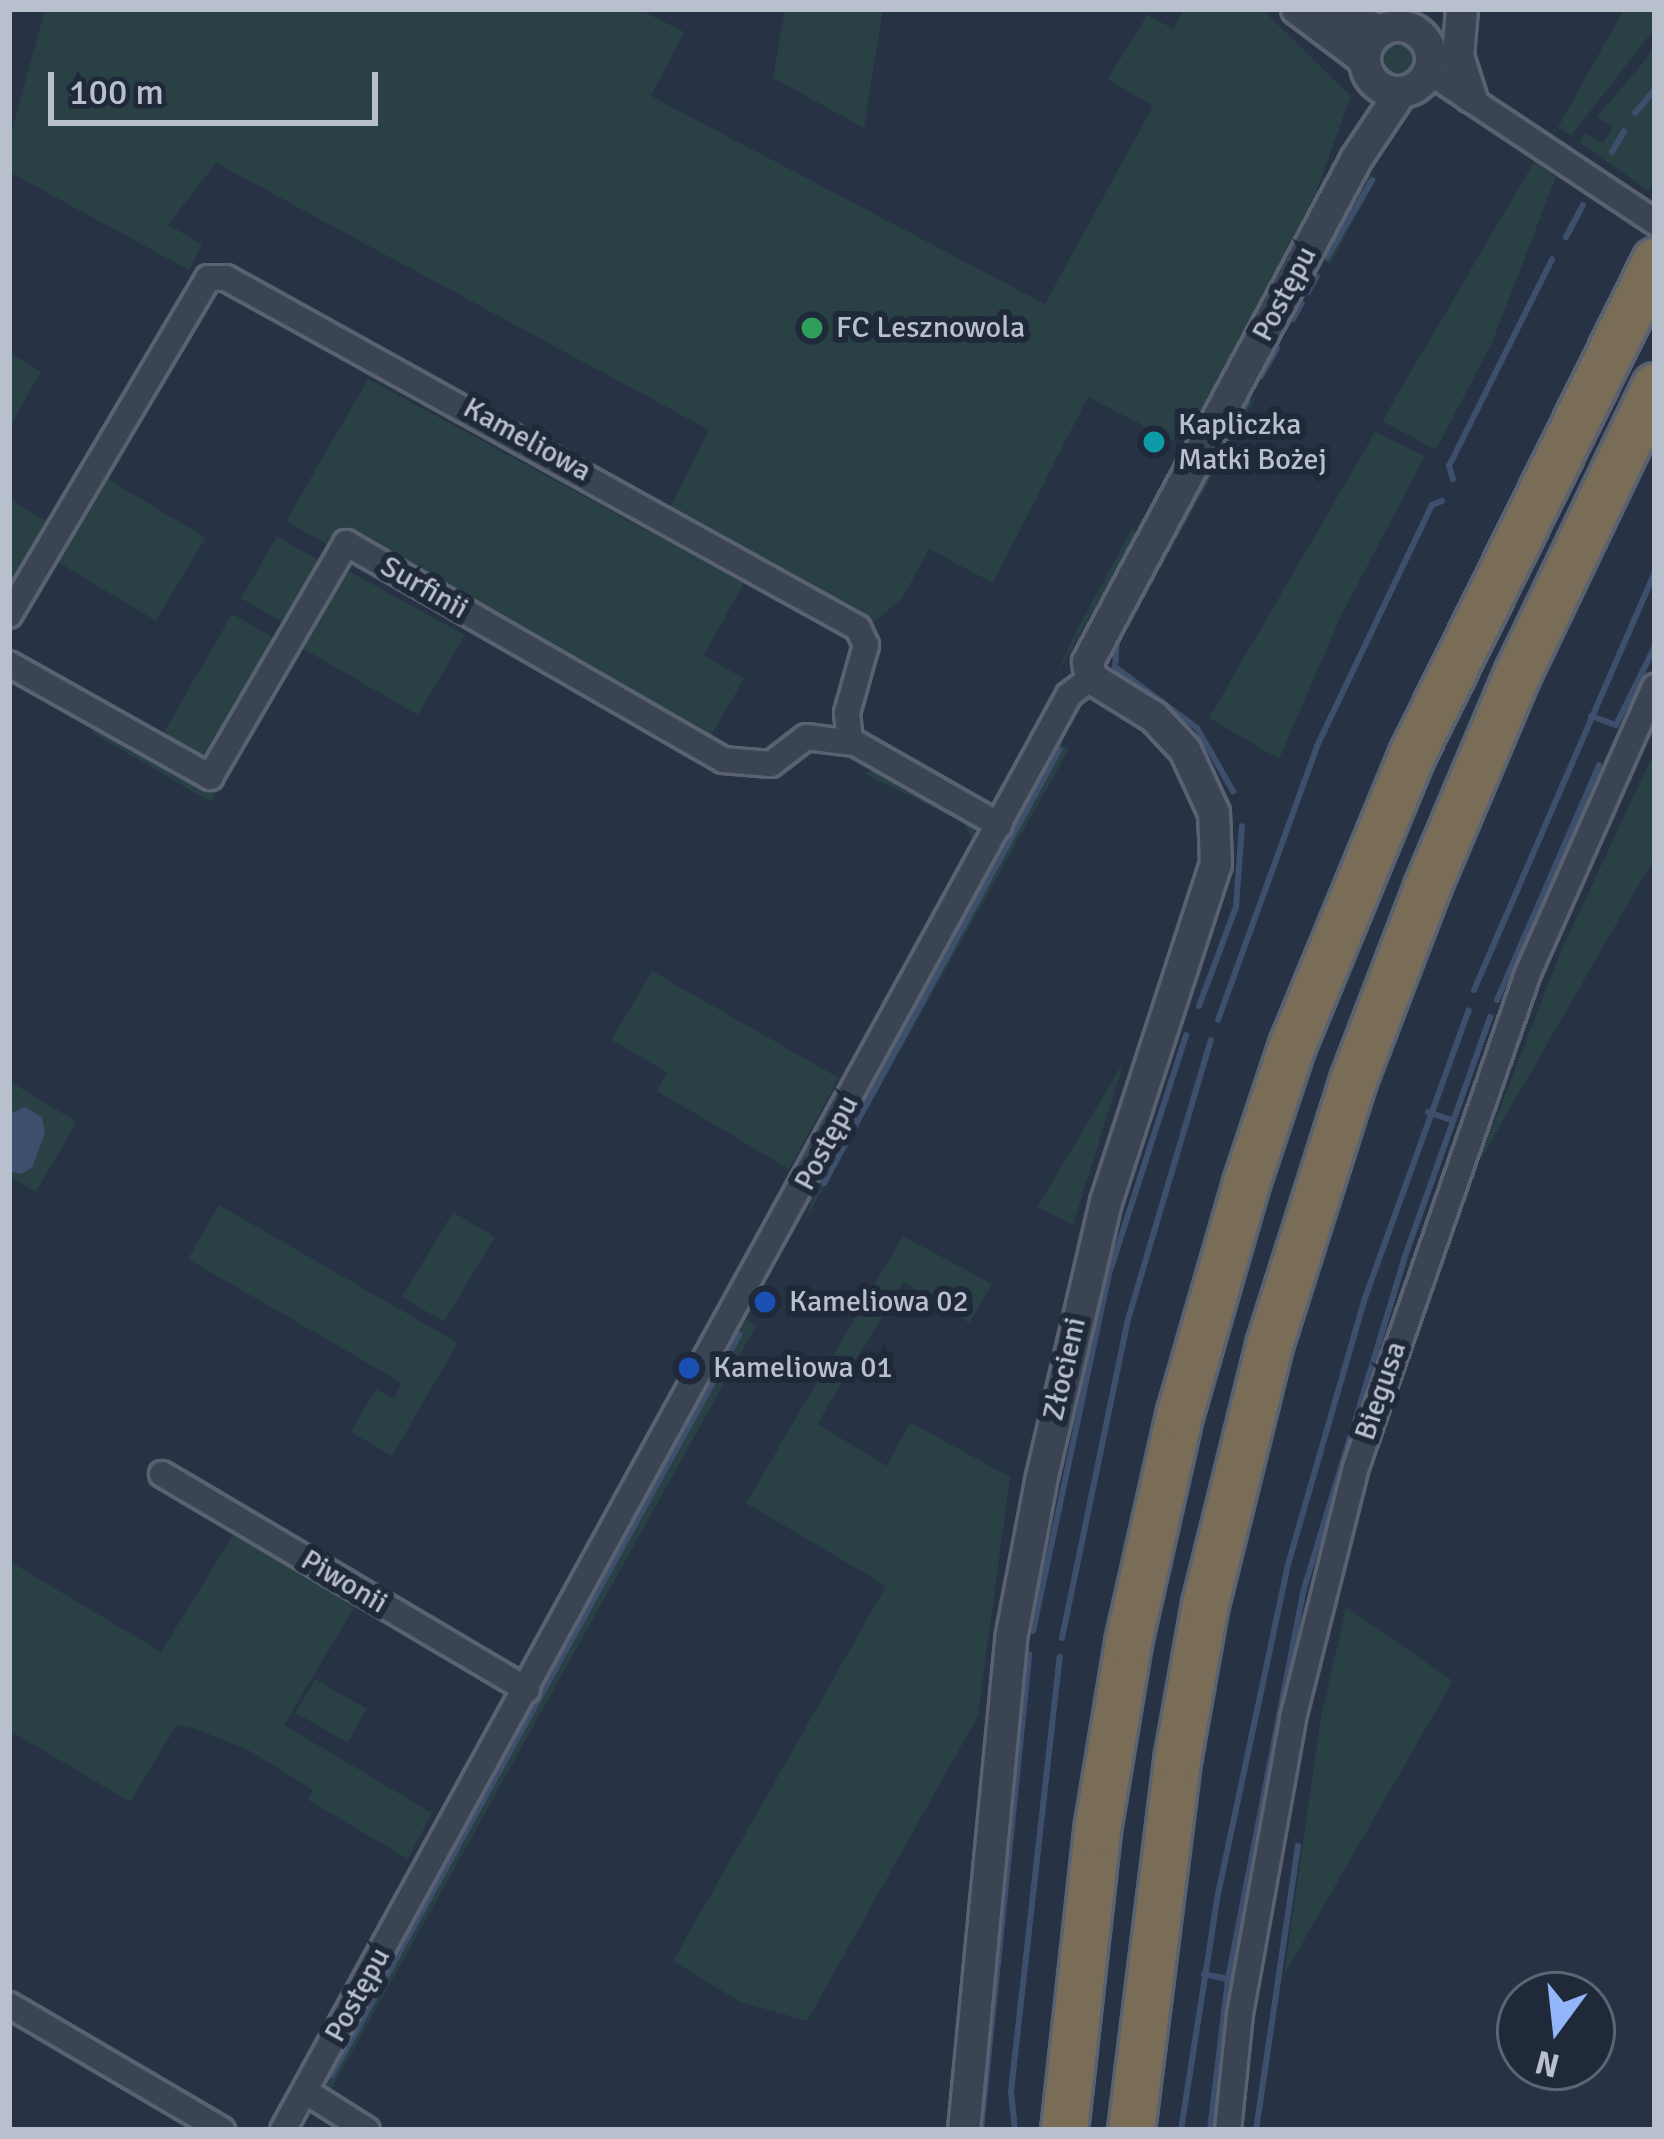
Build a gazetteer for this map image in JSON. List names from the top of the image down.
{
  "streets": {
    "street": [
      "Postępu",
      "Kameliowa",
      "Surfinii",
      "Złocieni",
      "Biegusa",
      "Piwonii"
    ]
  },
  "crossings": [
    ["Postępu", "Złocieni"],
    ["Postępu", "Piwonii"],
    ["Kameliowa", "Surfinii"]
  ],
  "places": [
    "FC Lesznowola",
    "Kapliczka Matki Bożej",
    "Kameliowa 02",
    "Kameliowa 01"
  ],
  "scale_bar": "100 m",
  "north": "bottom"
}
